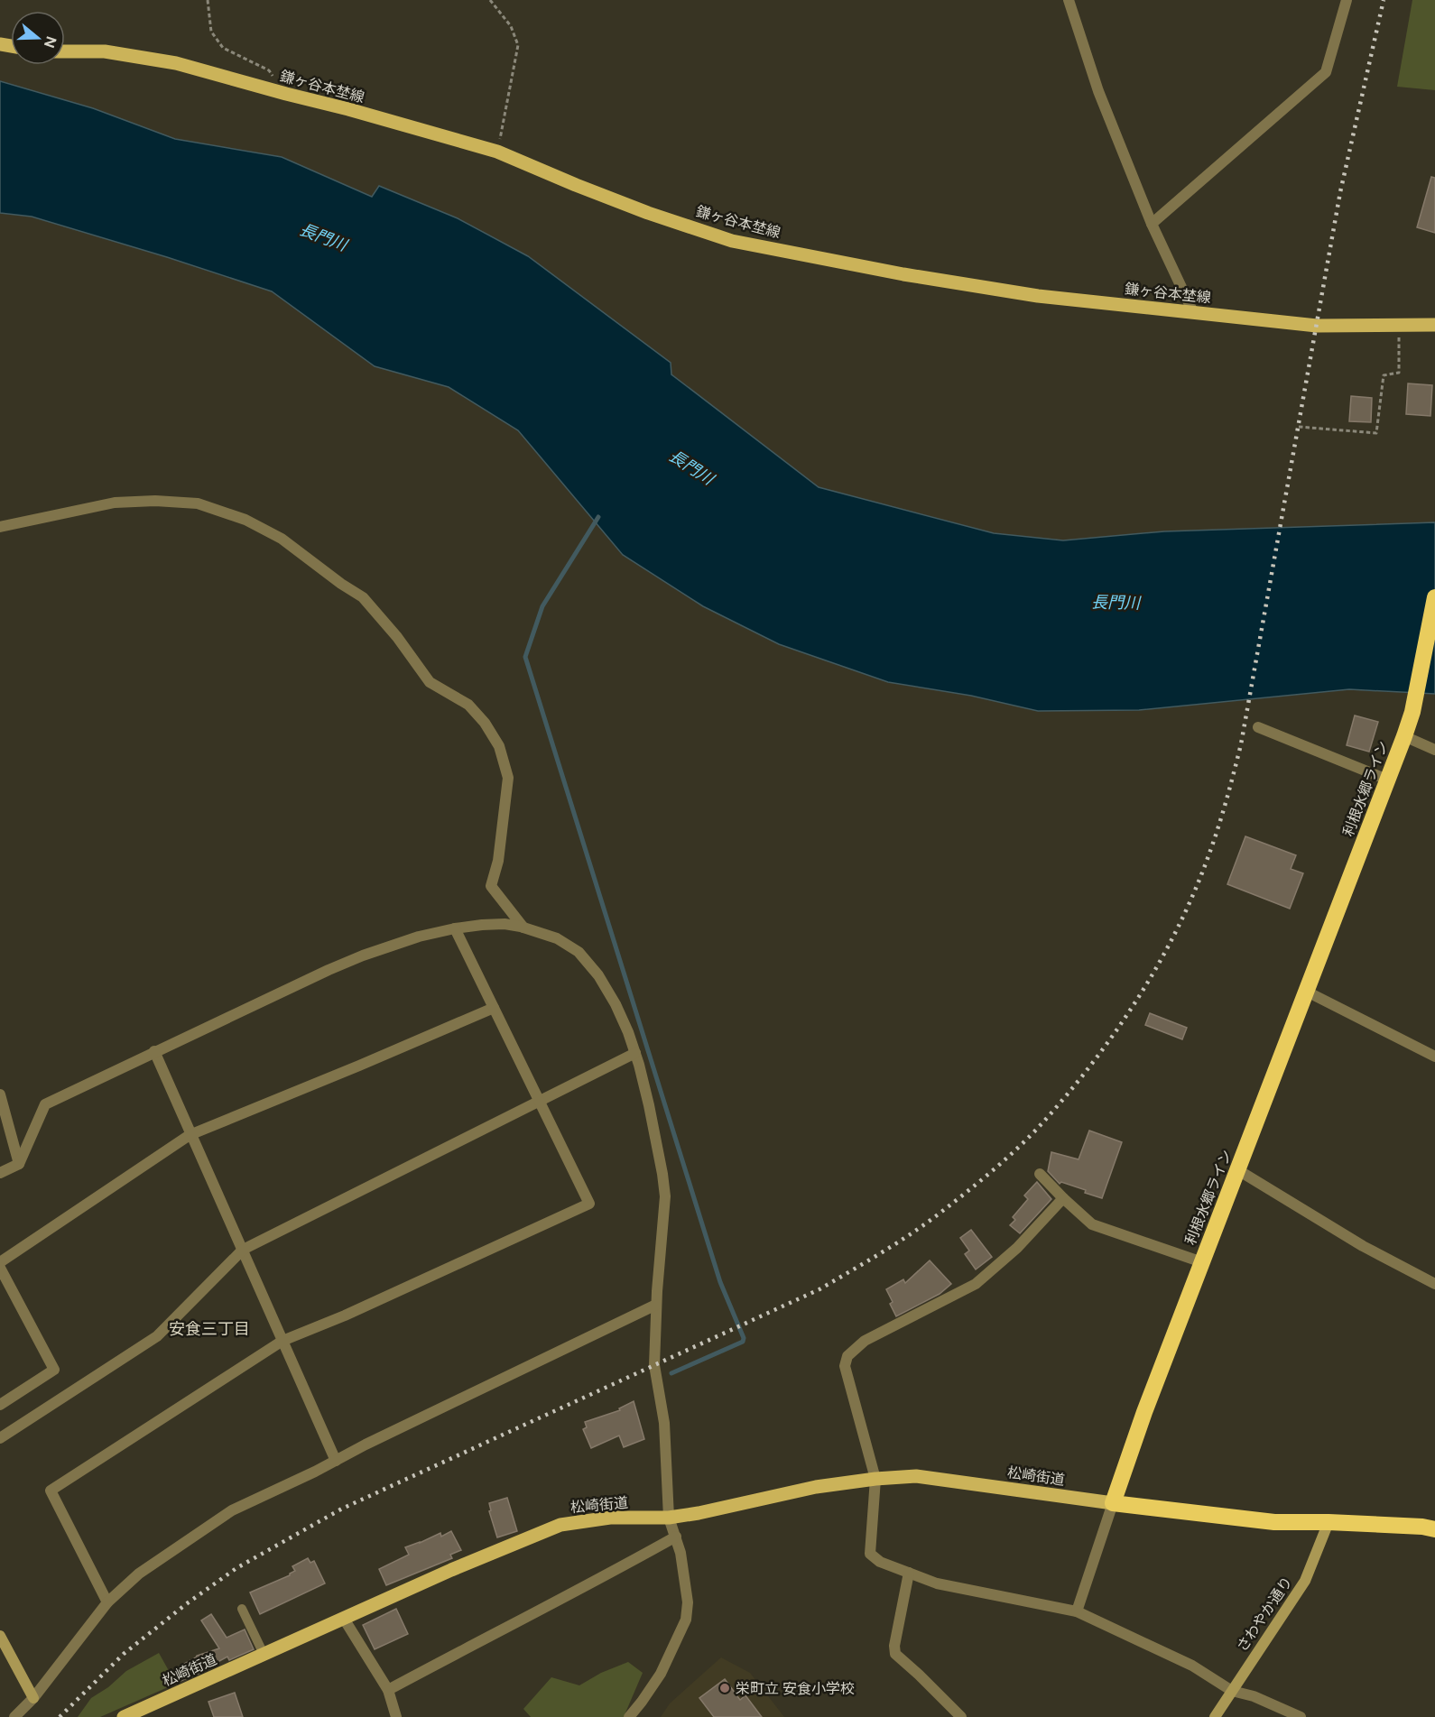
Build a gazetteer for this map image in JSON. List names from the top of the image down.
{
  "streets": {
    "highway": ["利根水郷ライン"],
    "main road": ["鎌ヶ谷本埜線", "松崎街道"],
    "street": ["さわやか通り"]
  },
  "crossings": [
    ["利根水郷ライン", "松崎街道"]
  ],
  "districts": ["安食三丁目"],
  "water": ["長門川"],
  "places": ["栄町立 安食小学校"],
  "north": "right"
}
